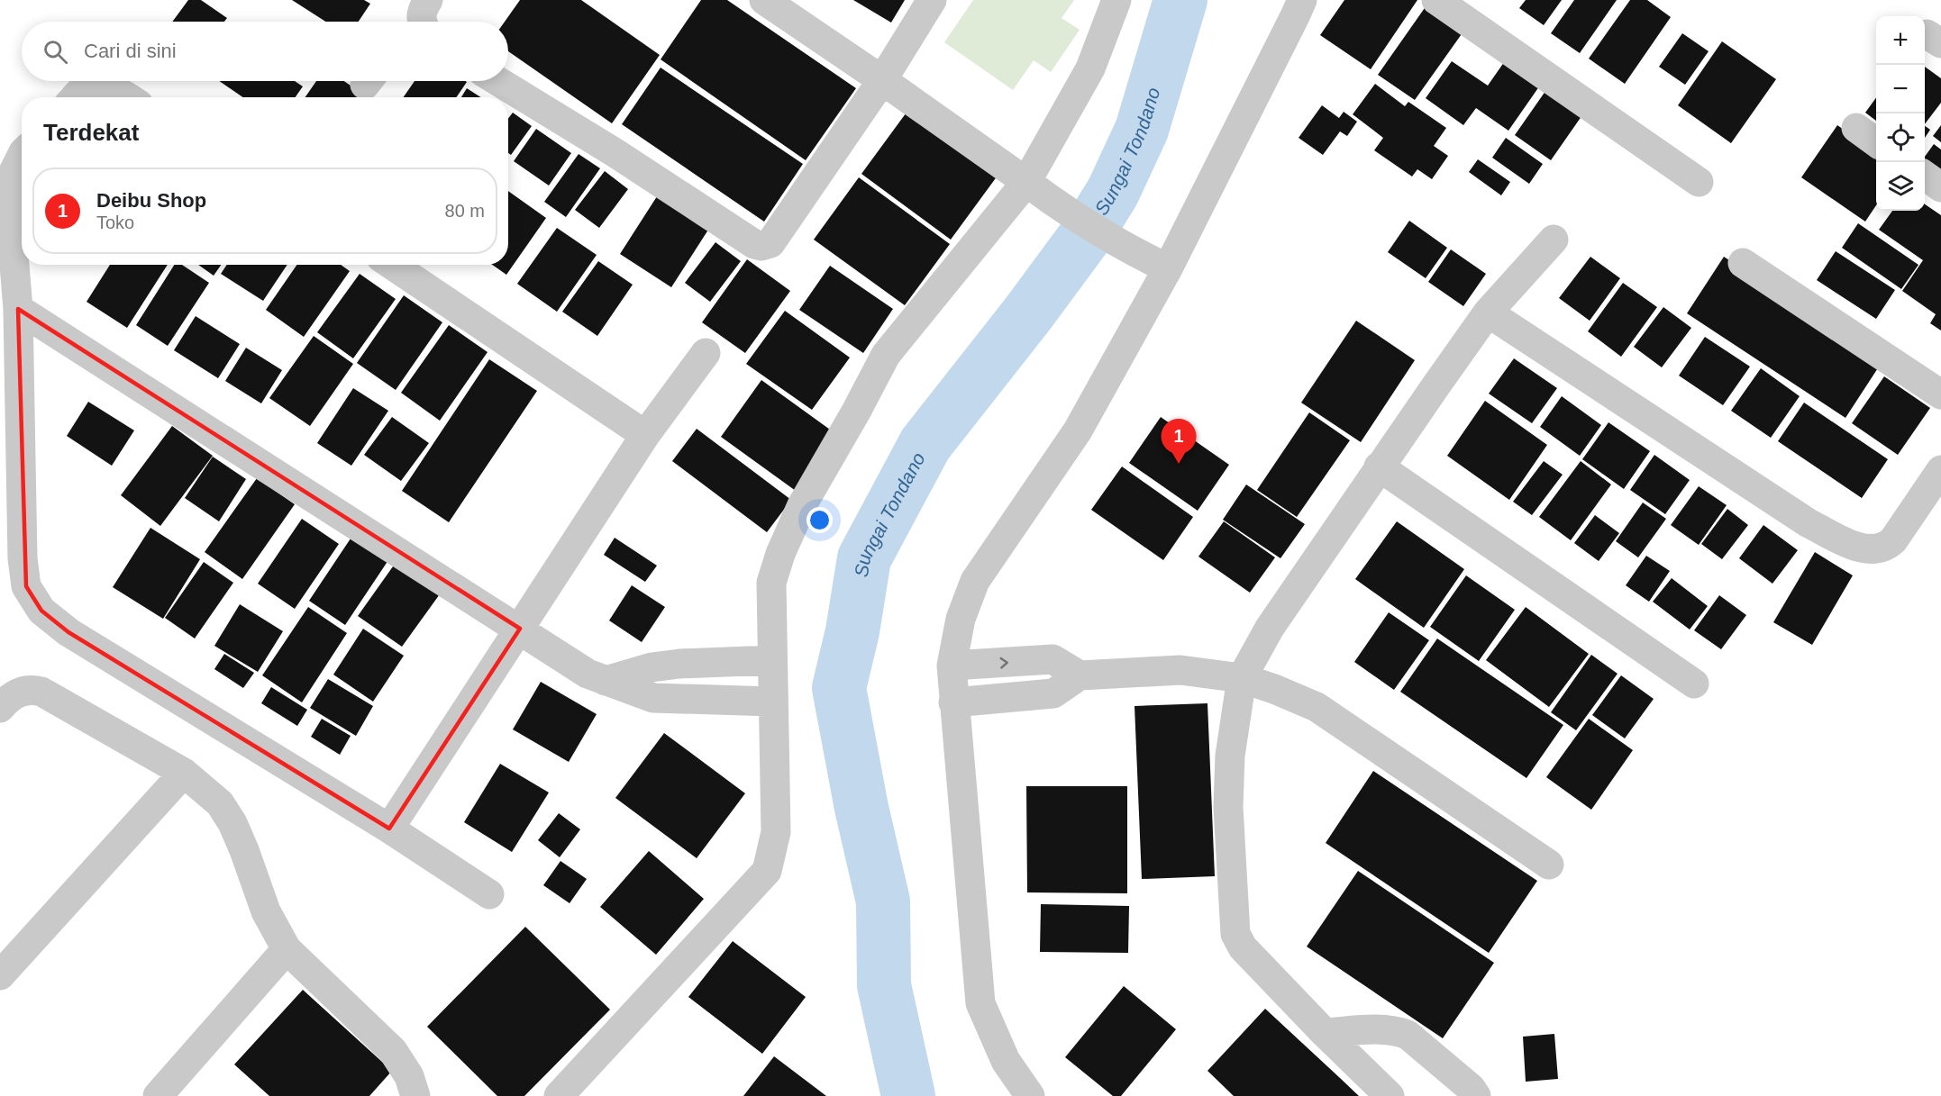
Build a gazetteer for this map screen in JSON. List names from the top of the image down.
{
  "water": ["Sungai Tondano"],
  "page": {
    "map_buttons": ["+", "−"],
    "search": "Cari di sini",
    "heading": "Terdekat",
    "list": [
      {
        "mark": "1",
        "name": "Deibu Shop",
        "note": "Toko",
        "value": "80 m"
      }
    ],
    "pins": "1"
  }
}
